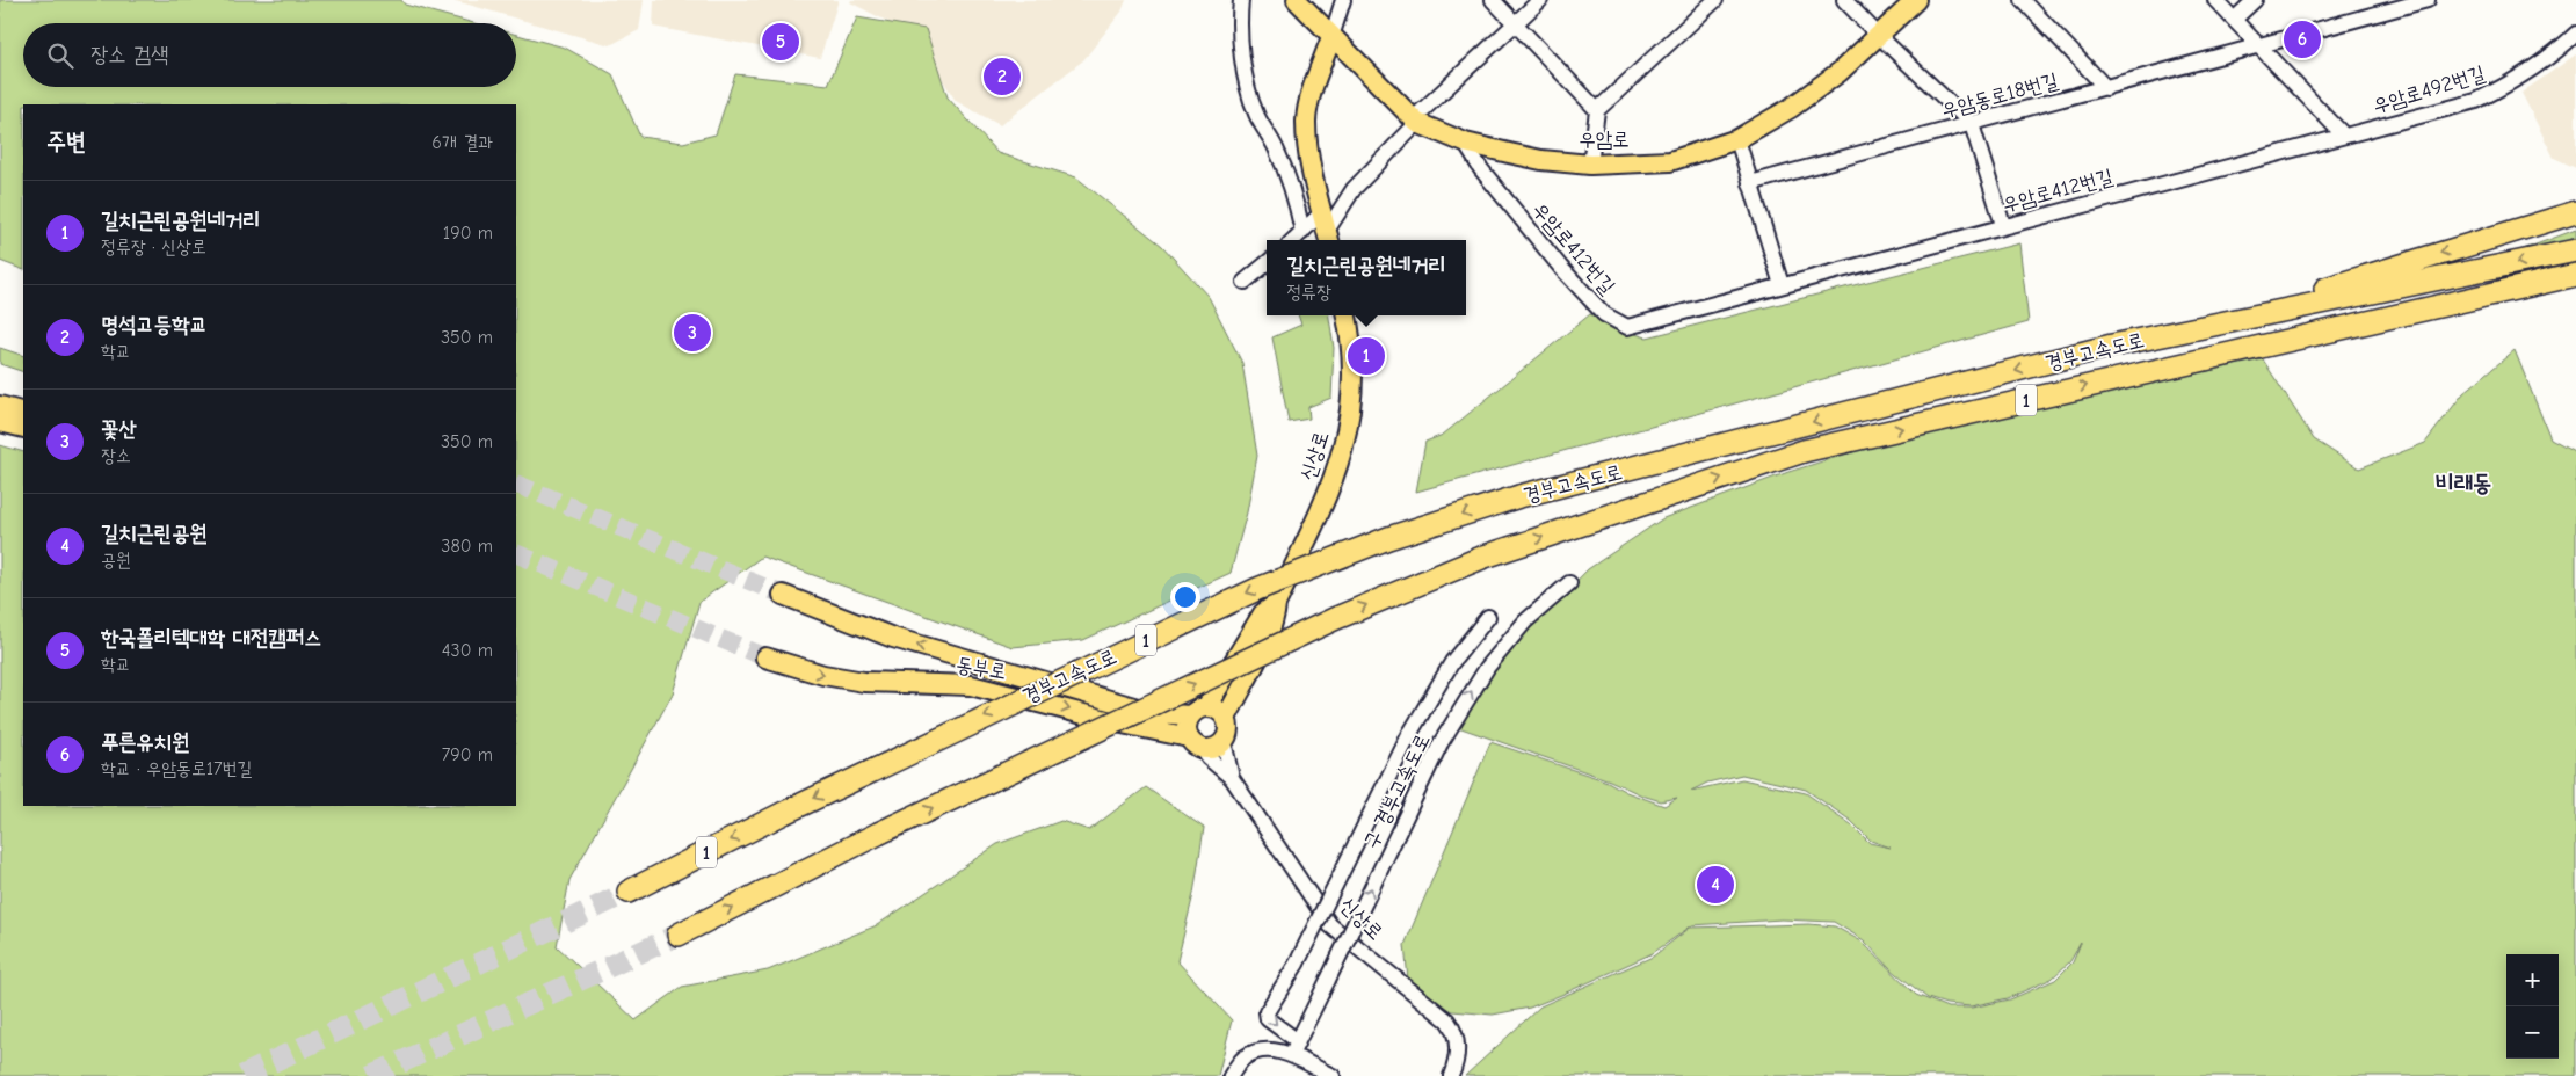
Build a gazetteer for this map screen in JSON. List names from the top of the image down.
{
  "streets": {
    "highway": ["경부고속도로", "1"],
    "main road": ["우암로", "신상로", "동부로"],
    "street": [
      "우암로492번길",
      "우암동로18번길",
      "우암로412번길",
      "구 경부고속도로"
    ]
  },
  "crossings": [
    ["우암로492번길", "우암로412번길"],
    ["우암로", "우암로412번길"]
  ],
  "districts": ["비래동"],
  "page": {
    "pins": [
      "6",
      "5",
      "2",
      "3",
      "1",
      "4"
    ],
    "search": "장소 검색",
    "heading": ["주변", "6개 결과"],
    "list": [
      {
        "mark": "1",
        "name": "길치근린공원네거리",
        "note": "정류장 · 신상로",
        "value": "190 m"
      },
      {
        "mark": "2",
        "name": "명석고등학교",
        "note": "학교",
        "value": "350 m"
      },
      {
        "mark": "3",
        "name": "꽃산",
        "note": "장소",
        "value": "350 m"
      },
      {
        "mark": "4",
        "name": "길치근린공원",
        "note": "공원",
        "value": "380 m"
      },
      {
        "mark": "5",
        "name": "한국폴리텍대학 대전캠퍼스",
        "note": "학교",
        "value": "430 m"
      },
      {
        "mark": "6",
        "name": "푸른유치원",
        "note": "학교 · 우암동로17번길",
        "value": "790 m"
      }
    ],
    "popup": ["길치근린공원네거리", "정류장"],
    "map_buttons": ["+", "−"]
  }
}
